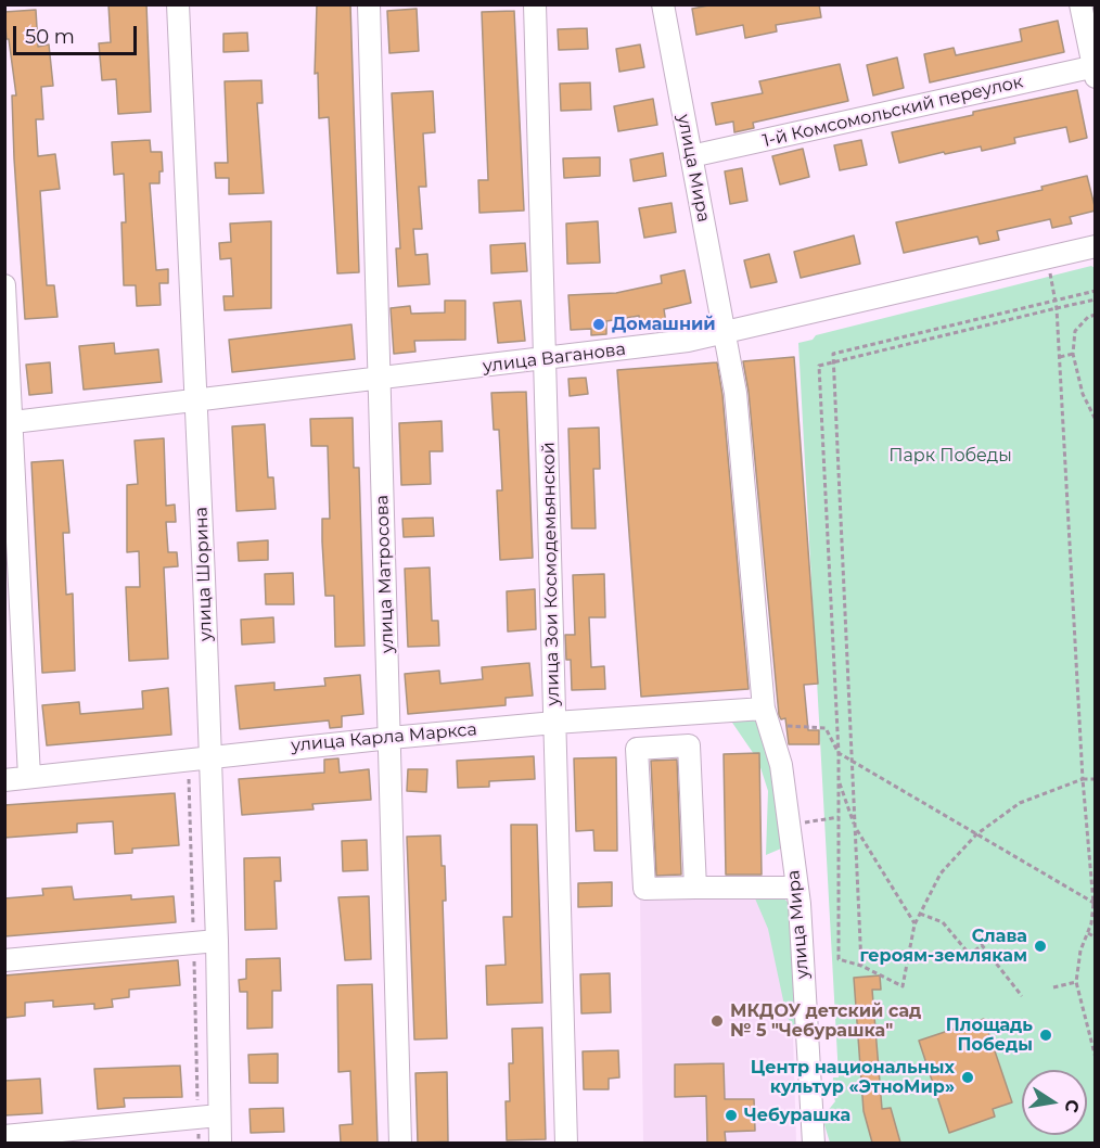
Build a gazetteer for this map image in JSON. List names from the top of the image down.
{
  "streets": {
    "street": [
      "1-й Комсомольский переулок",
      "улица Мира",
      "улица Ваганова",
      "улица Шорина",
      "улица Матросова",
      "улица Зои Космодемьянской",
      "улица Карла Маркса"
    ]
  },
  "crossings": [
    ["1-й Комсомольский переулок", "улица Мира"],
    ["улица Мира", "улица Ваганова"],
    ["улица Мира", "улица Карла Маркса"],
    ["улица Ваганова", "улица Шорина"],
    ["улица Ваганова", "улица Матросова"],
    ["улица Ваганова", "улица Зои Космодемьянской"],
    ["улица Шорина", "улица Карла Маркса"],
    ["улица Матросова", "улица Карла Маркса"],
    ["улица Зои Космодемьянской", "улица Карла Маркса"]
  ],
  "parks": ["Парк Победы"],
  "places": [
    "Домашний",
    "Слава героям-землякам",
    "МКДОУ детский сад № 5 \"Чебурашка\"",
    "Площадь Победы",
    "Центр национальных культур «ЭтноМир»",
    "Чебурашка"
  ],
  "scale_bar": "50 m",
  "north": "right"
}
